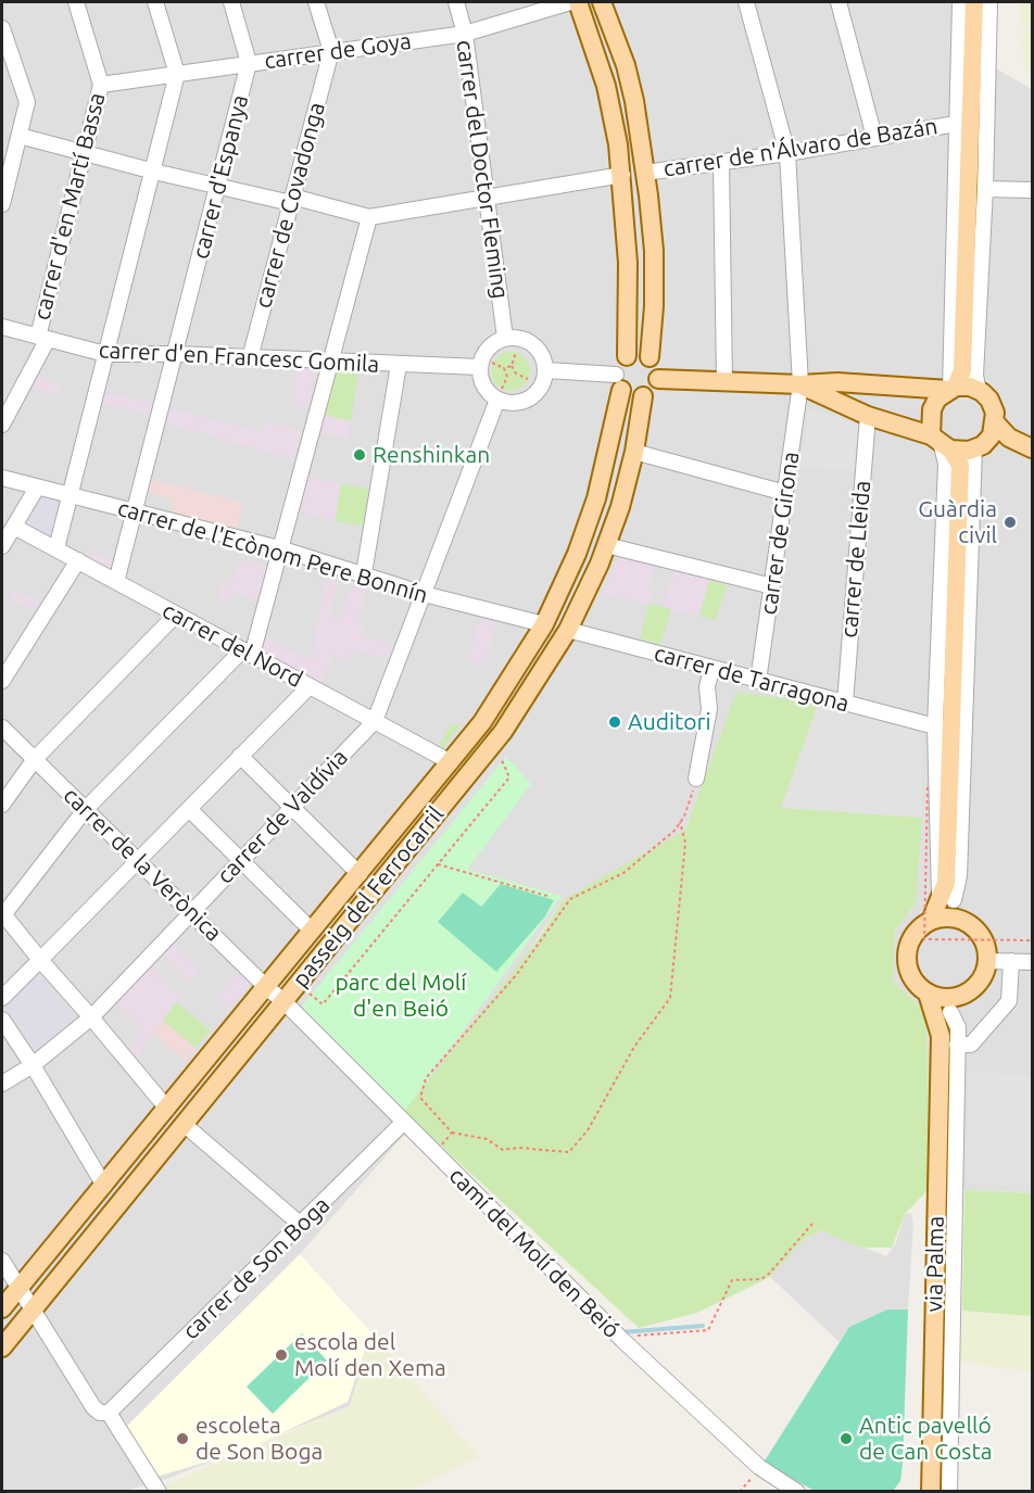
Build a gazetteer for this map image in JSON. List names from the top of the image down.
{
  "streets": {
    "main road": ["passeig del Ferrocarril", "via Palma"],
    "street": [
      "carrer de Goya",
      "carrer de n'Álvaro de Bazán",
      "carrer del Doctor Fleming",
      "carrer d'Espanya",
      "carrer de Covadonga",
      "carrer d'en Martí Bassa",
      "carrer d'en Francesc Gomila",
      "carrer de Girona",
      "carrer de l'Ecònom Pere Bonnín",
      "carrer de Lleida",
      "carrer del Nord",
      "carrer de Tarragona",
      "carrer de Valdívia",
      "carrer de la Verònica",
      "camí del Molí den Beió",
      "carrer de Son Boga"
    ]
  },
  "crossings": [
    ["carrer de Goya", "carrer del Doctor Fleming"],
    ["carrer de Goya", "carrer d'Espanya"],
    ["carrer de Goya", "carrer de Covadonga"],
    ["carrer de Goya", "carrer d'en Martí Bassa"],
    ["carrer de n'Álvaro de Bazán", "carrer de Girona"],
    ["carrer d'Espanya", "carrer d'en Francesc Gomila"],
    ["carrer d'Espanya", "carrer de l'Ecònom Pere Bonnín"],
    ["carrer d'Espanya", "carrer del Nord"],
    ["carrer de Covadonga", "carrer d'en Francesc Gomila"],
    ["carrer d'en Martí Bassa", "carrer d'en Francesc Gomila"],
    ["carrer de Girona", "carrer de Tarragona"],
    ["carrer de l'Ecònom Pere Bonnín", "passeig del Ferrocarril"],
    ["carrer de Lleida", "carrer de Tarragona"],
    ["carrer del Nord", "carrer de Valdívia"],
    ["carrer del Nord", "passeig del Ferrocarril"],
    ["carrer de Tarragona", "passeig del Ferrocarril"],
    ["carrer de Valdívia", "carrer de la Verònica"],
    ["carrer de la Verònica", "passeig del Ferrocarril"],
    ["carrer de la Verònica", "camí del Molí den Beió"],
    ["passeig del Ferrocarril", "camí del Molí den Beió"],
    ["camí del Molí den Beió", "carrer de Son Boga"]
  ],
  "parks": ["parc del Molí d'en Beió"],
  "places": [
    "Renshinkan",
    "Guàrdia civil",
    "Auditori",
    "escola del Molí den Xema",
    "escoleta de Son Boga",
    "Antic pavelló de Can Costa"
  ]
}
